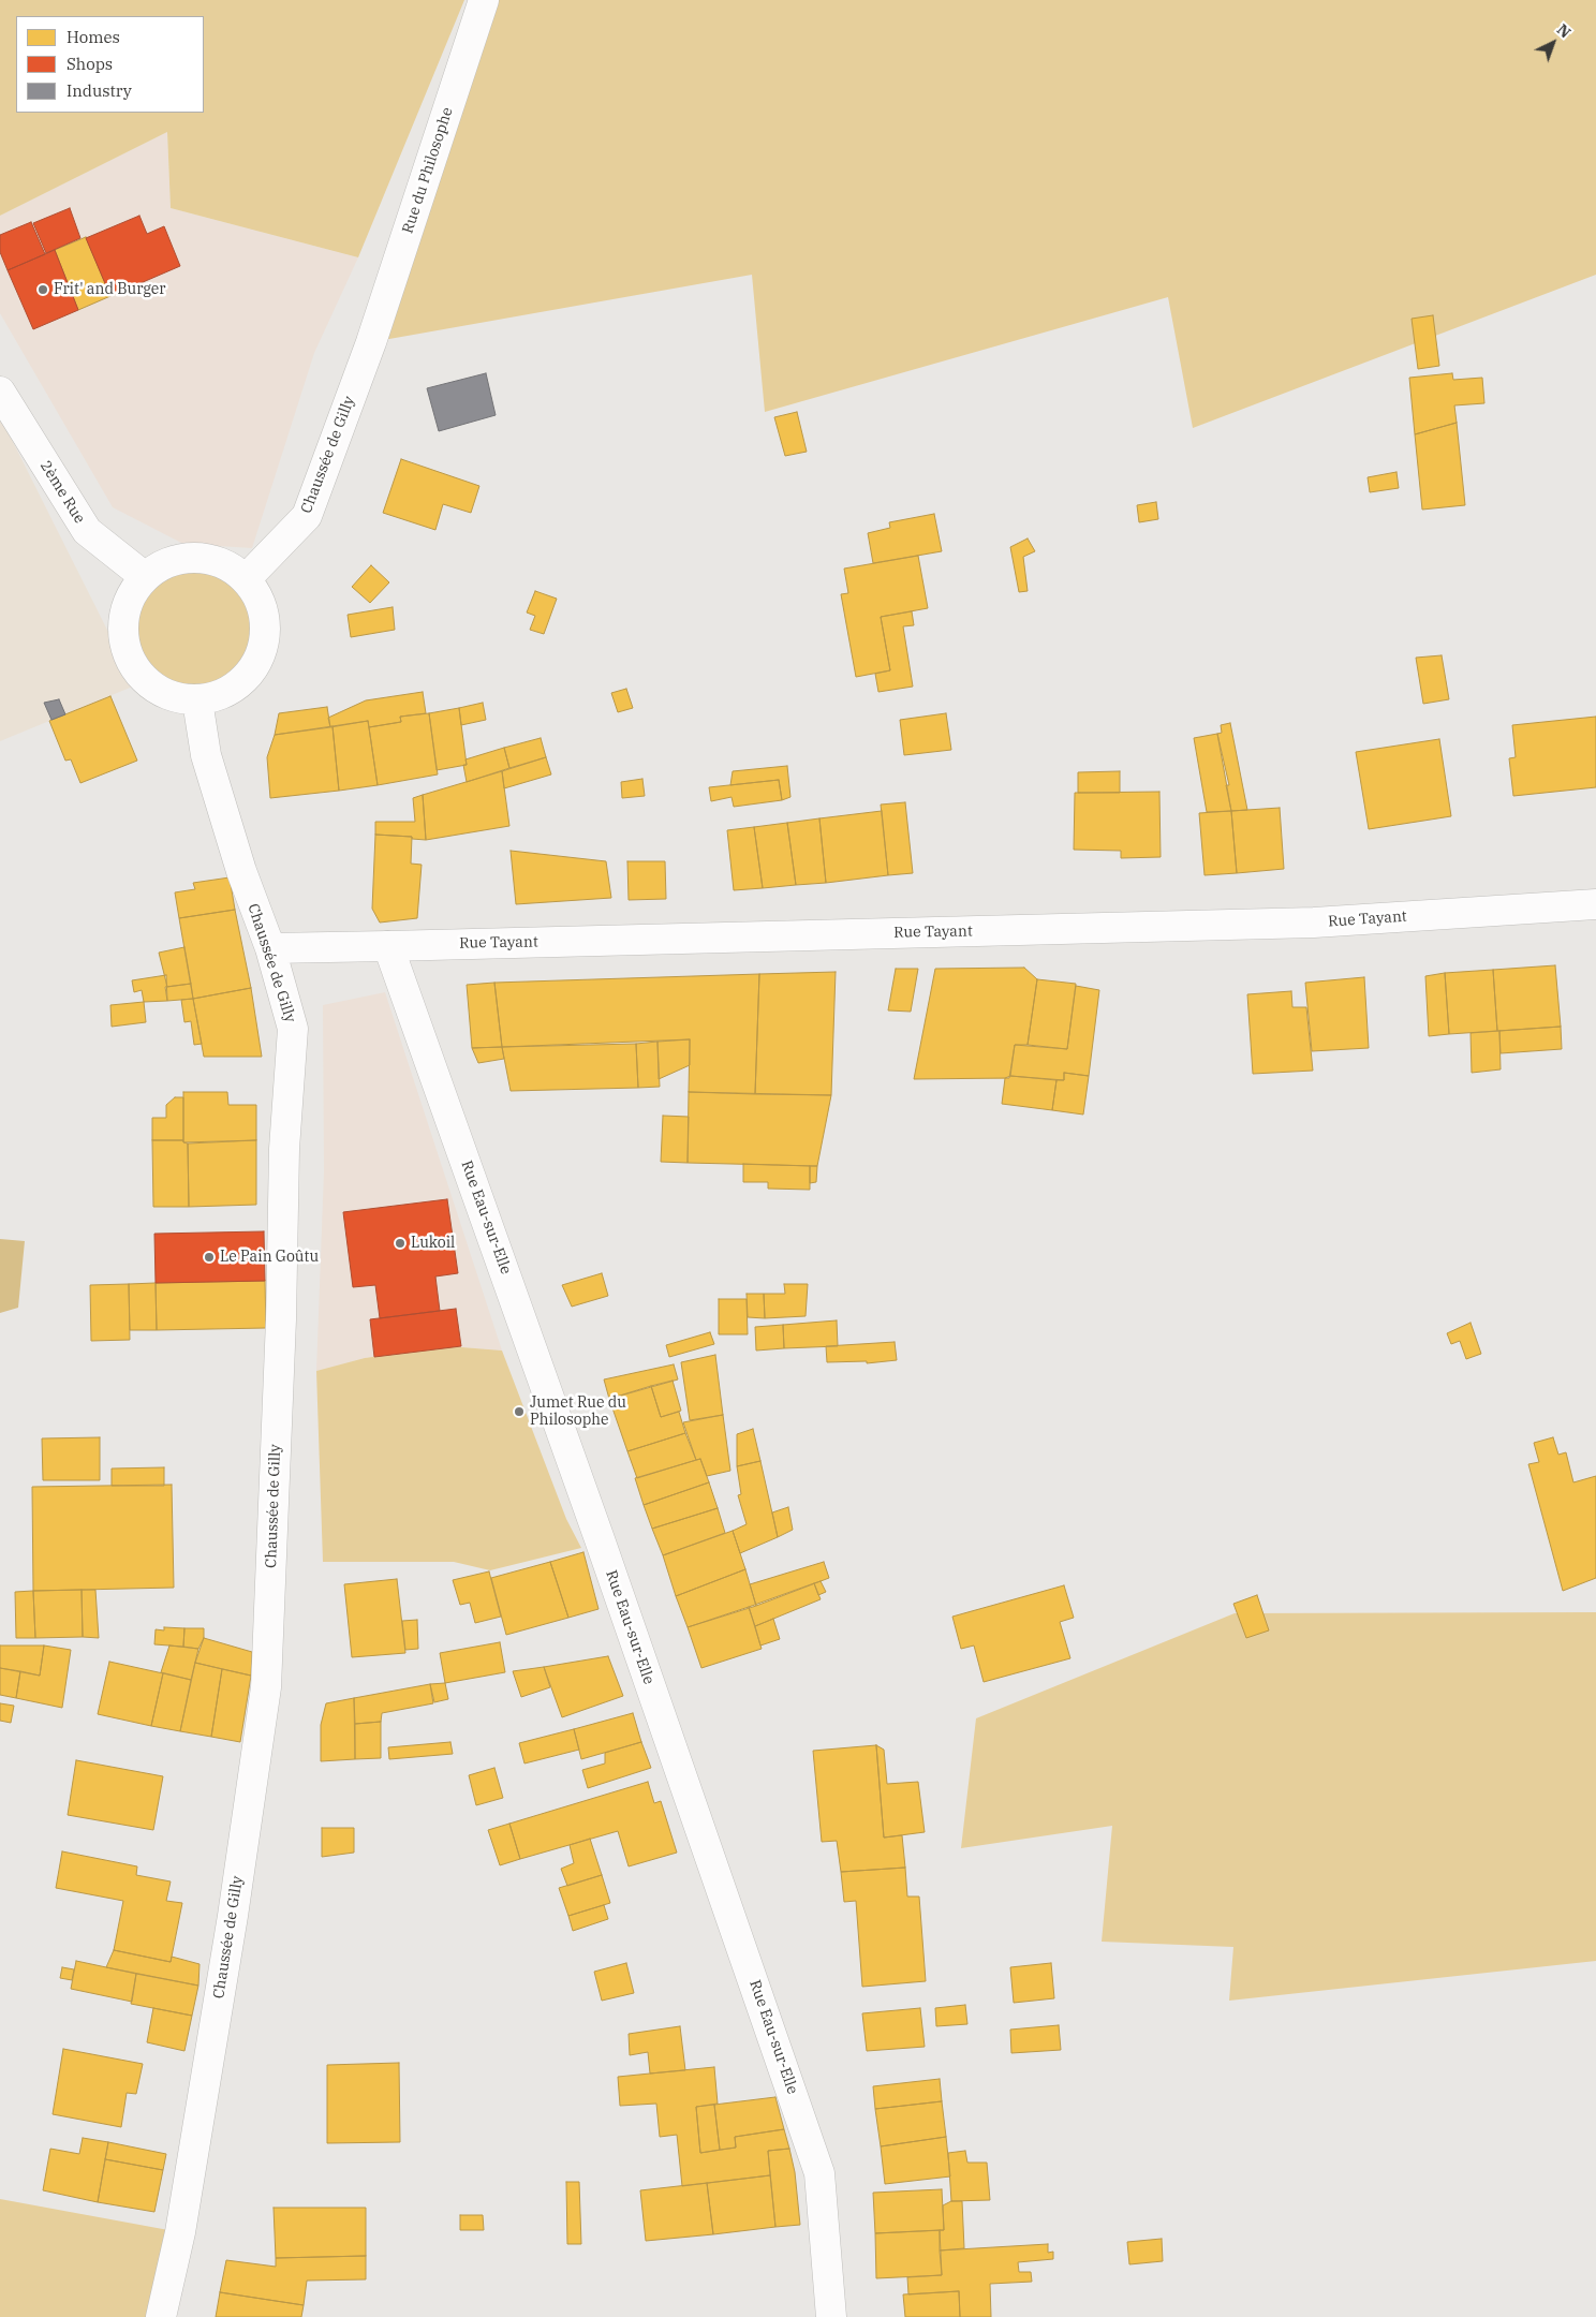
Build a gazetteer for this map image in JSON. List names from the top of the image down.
{
  "streets": {
    "street": [
      "Rue du Philosophe",
      "Chaussée de Gilly",
      "2ème Rue",
      "Rue Tayant",
      "Rue Eau-sur-Elle"
    ]
  },
  "crossings": [
    ["Rue du Philosophe", "Chaussée de Gilly"],
    ["Chaussée de Gilly", "2ème Rue"],
    ["Chaussée de Gilly", "Rue Tayant"],
    ["Rue Tayant", "Rue Eau-sur-Elle"]
  ],
  "places": [
    "Frit' and Burger",
    "Lukoil",
    "Le Pain Goûtu",
    "Jumet Rue du Philosophe"
  ],
  "legend": ["Homes", "Shops", "Industry"],
  "north": "top right"
}
